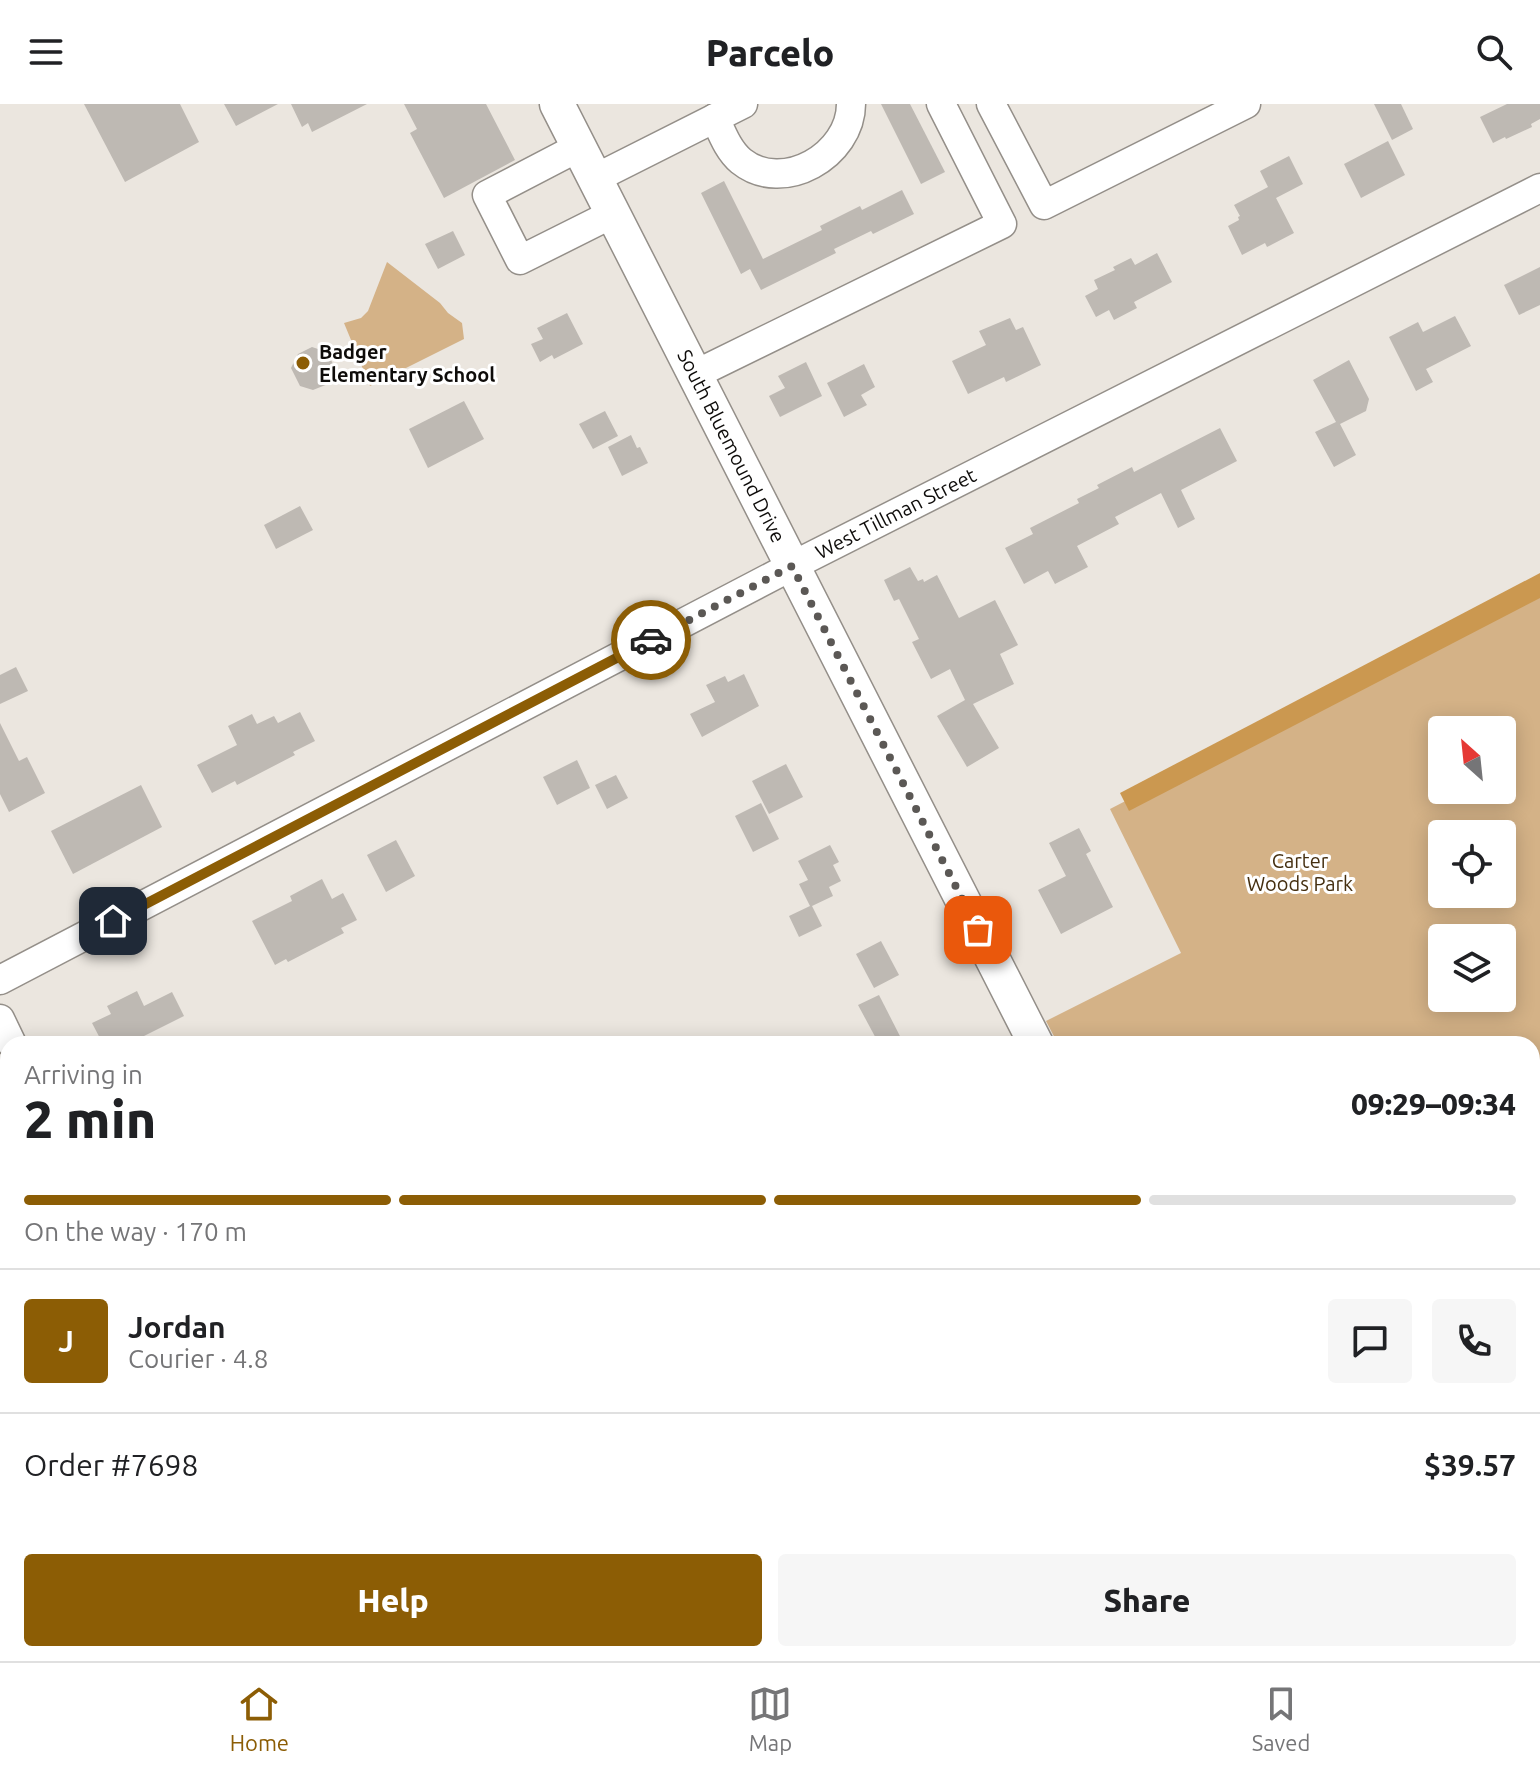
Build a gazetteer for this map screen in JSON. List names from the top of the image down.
{
  "streets": {
    "main road": ["South Bluemound Drive"],
    "street": ["West Tillman Street"]
  },
  "crossings": [
    ["South Bluemound Drive", "West Tillman Street"]
  ],
  "parks": ["Carter Woods Park"],
  "places": ["Badger Elementary School"],
  "north": "top left",
  "page": {
    "header": "Parcelo",
    "heading": ["2 min", "Arriving in", "09:29–09:34"],
    "panel": [
      "Jordan",
      "Courier · 4.8",
      "Order #7698",
      "$39.57"
    ],
    "bar": "On the way · 170 m",
    "round": "J",
    "buttons": ["Help", "Share"],
    "tabs": ["Home", "Map", "Saved"]
  }
}
